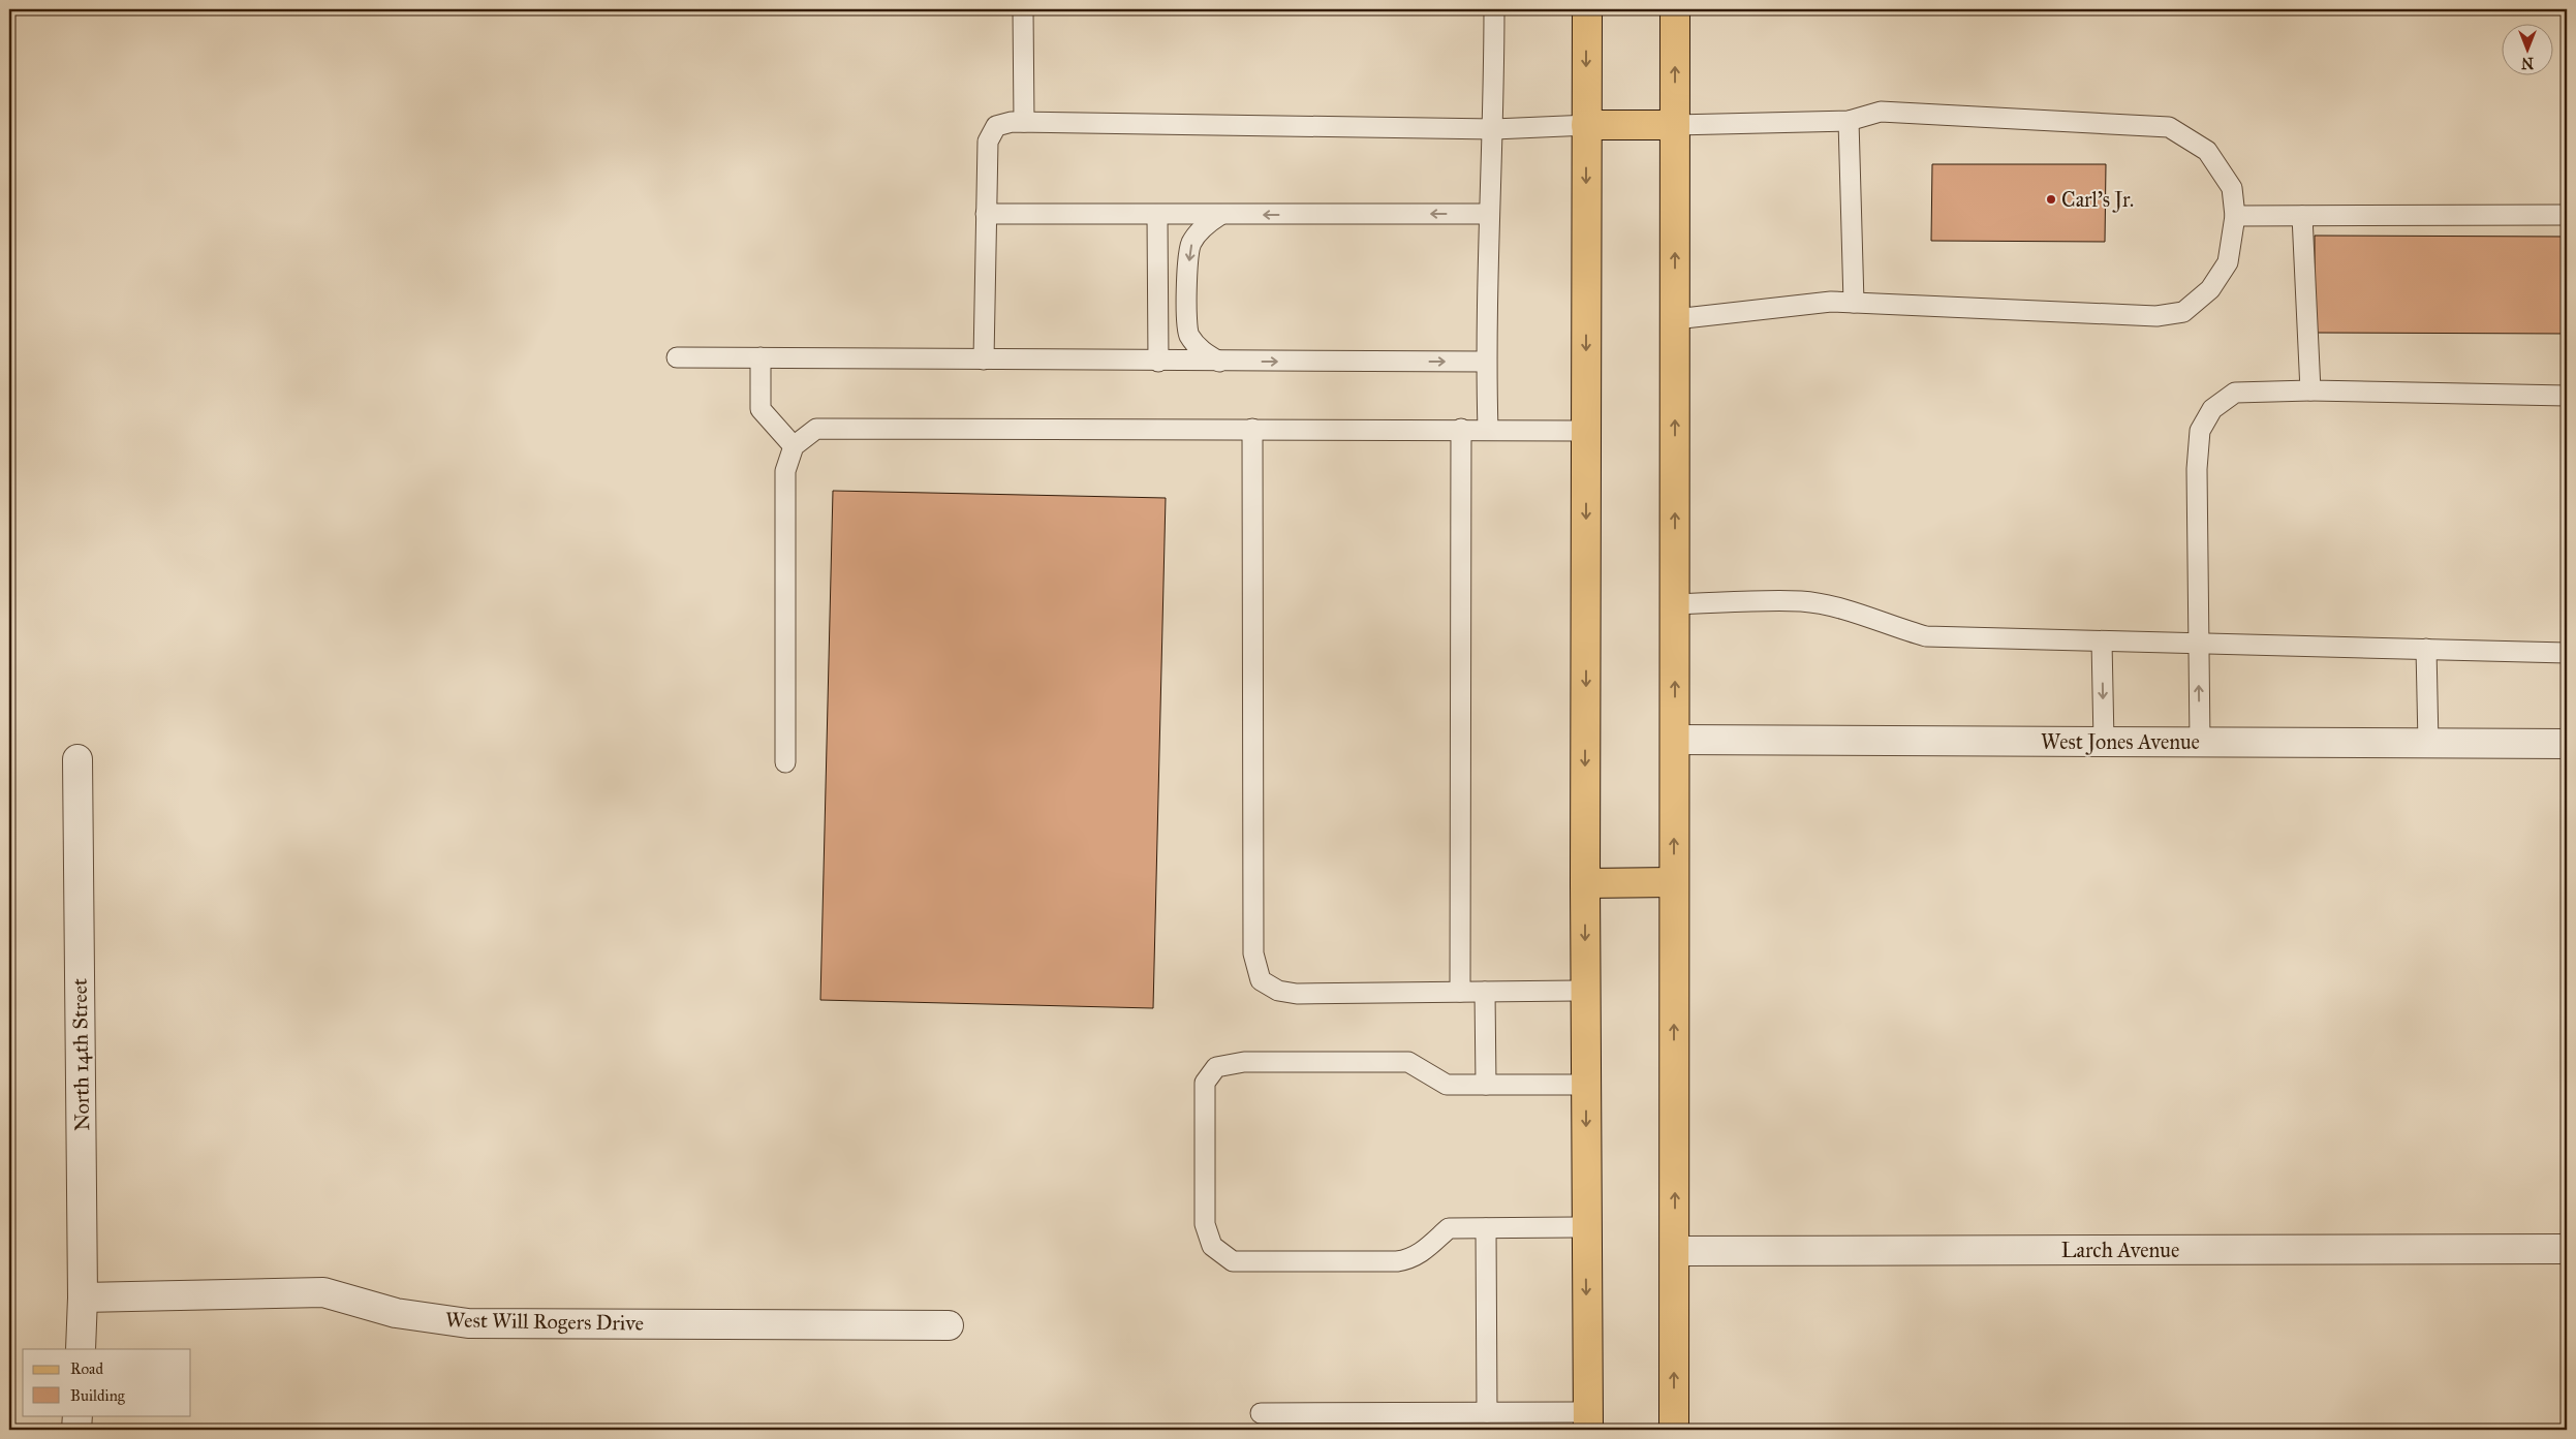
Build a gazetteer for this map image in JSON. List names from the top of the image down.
{
  "streets": {
    "street": [
      "West Jones Avenue",
      "North 14th Street",
      "Larch Avenue",
      "West Will Rogers Drive"
    ]
  },
  "crossings": [
    ["North 14th Street", "West Will Rogers Drive"]
  ],
  "places": ["Carl's Jr."],
  "legend": ["Road", "Building"],
  "north": "bottom"
}
